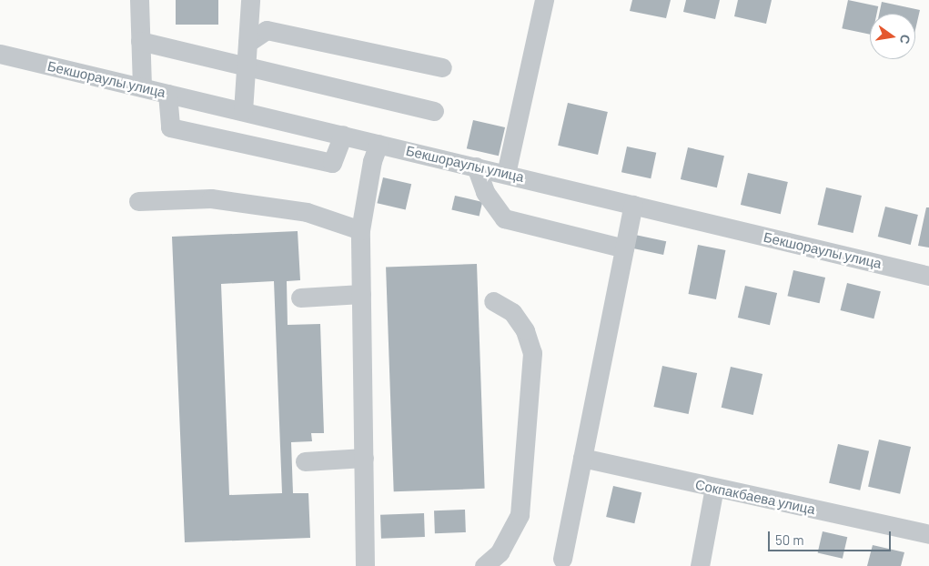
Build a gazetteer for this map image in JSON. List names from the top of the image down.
{
  "streets": {
    "street": ["Бекшораулы улица", "Сокпакбаева улица"]
  },
  "scale_bar": "50 m",
  "north": "right"
}
